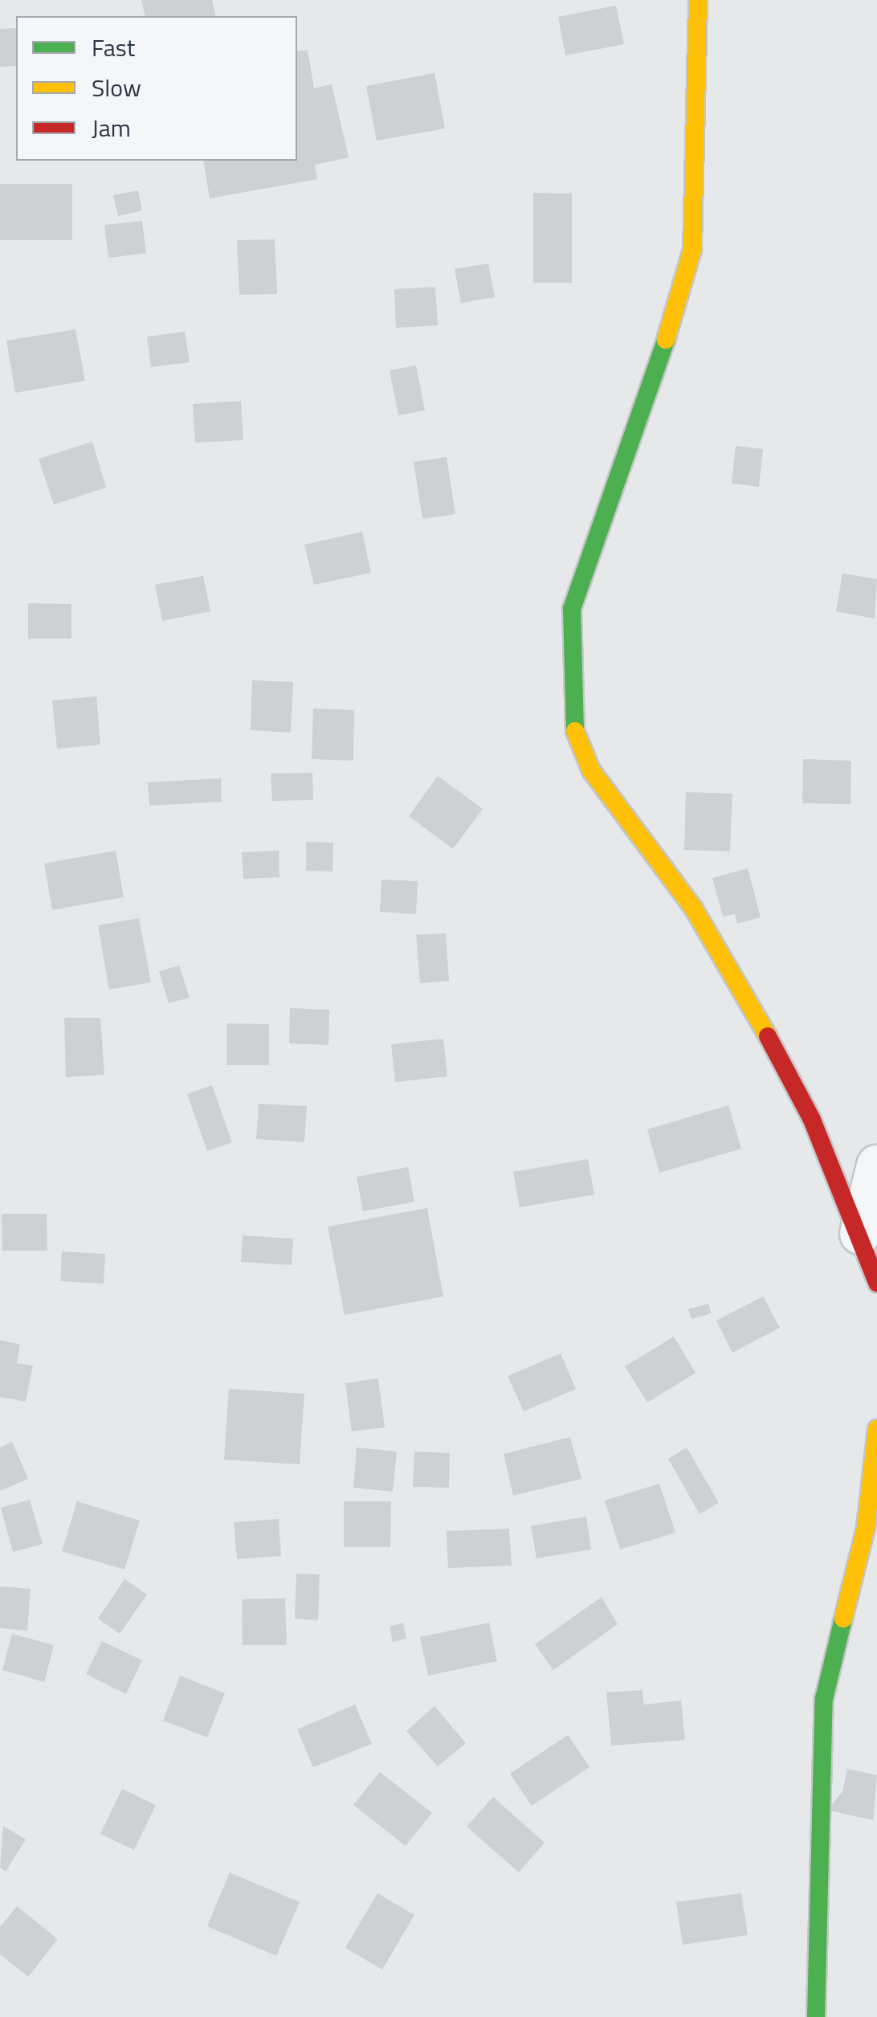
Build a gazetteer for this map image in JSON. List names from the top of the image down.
{
  "legend": ["Fast", "Slow", "Jam"]
}
